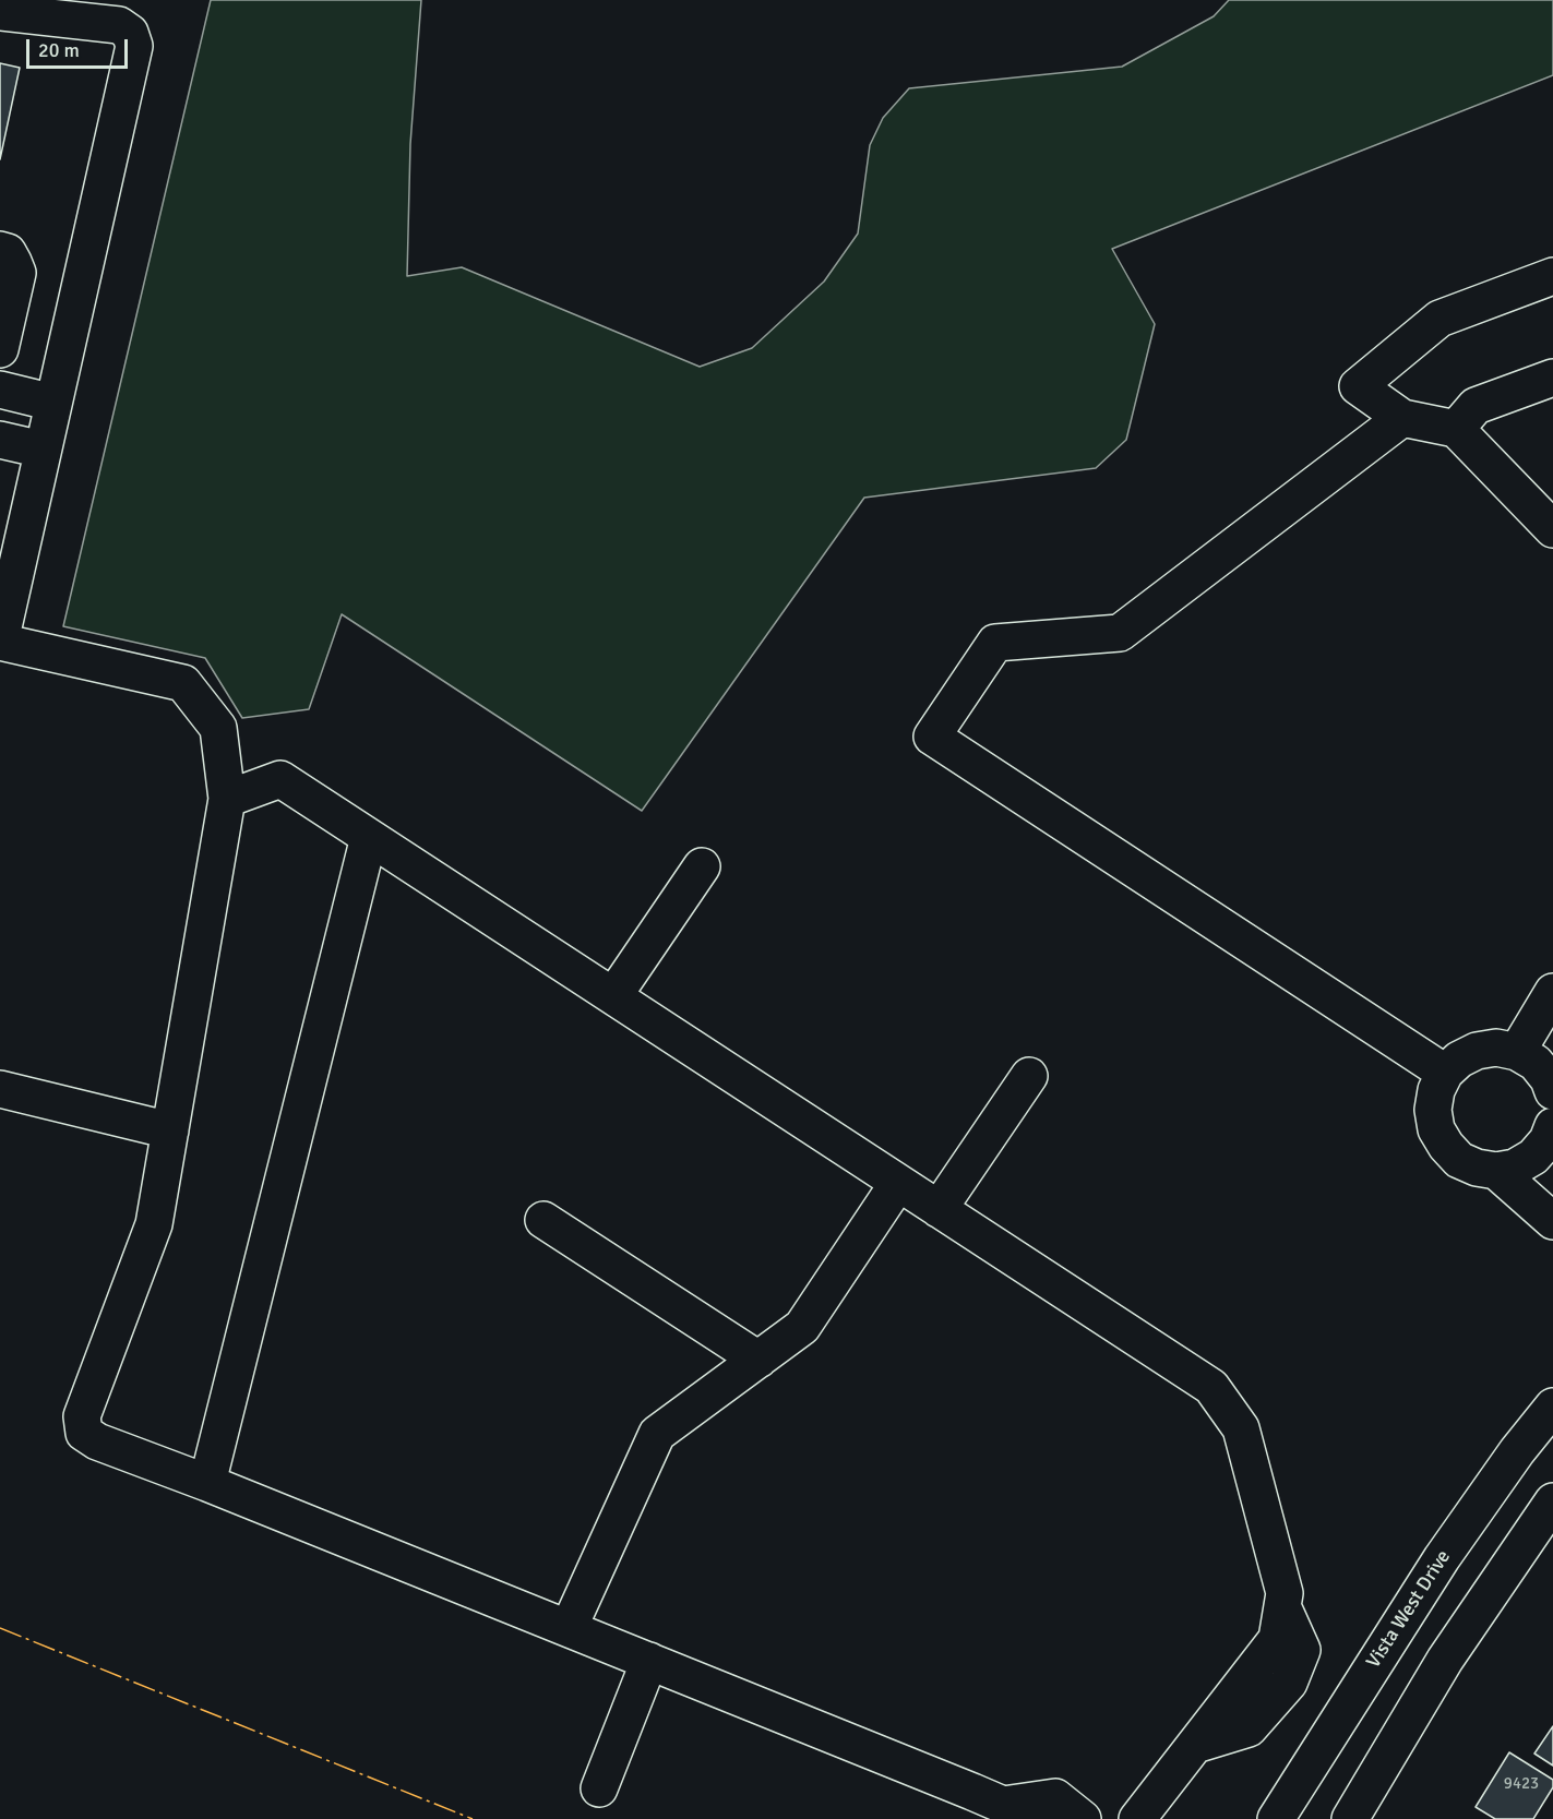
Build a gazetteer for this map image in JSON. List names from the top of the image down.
{
  "streets": {
    "street": ["Vista West Drive"]
  },
  "house_numbers": ["9423"],
  "scale_bar": "20 m"
}
